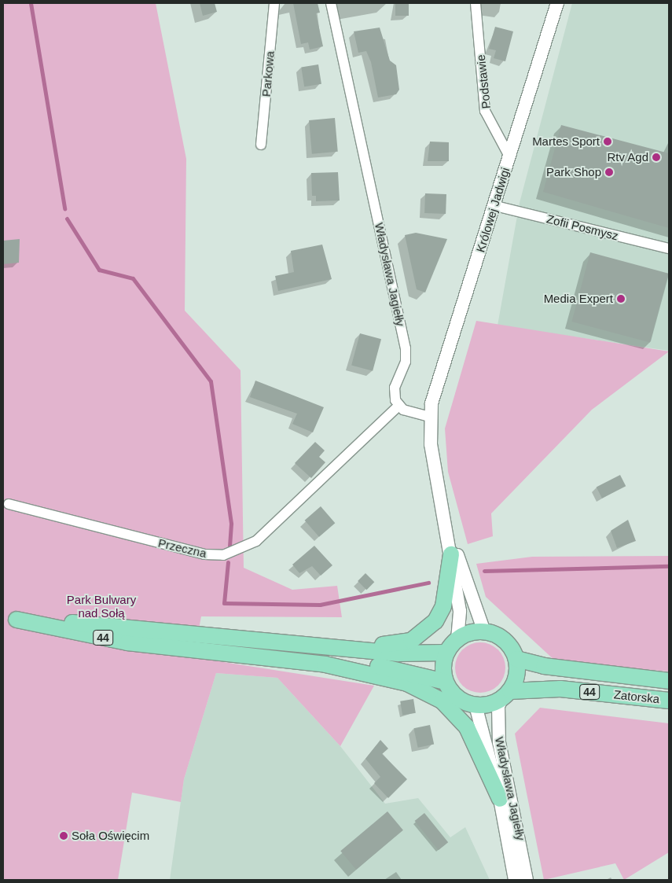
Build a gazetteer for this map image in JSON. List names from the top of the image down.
{
  "streets": {
    "main road": ["44", "Zatorska"],
    "street": [
      "Parkowa",
      "Podstawie",
      "Królowej Jadwigi",
      "Zofii Posmysz",
      "Władysława Jagiełły",
      "Przeczna"
    ]
  },
  "crossings": [
    ["Podstawie", "Królowej Jadwigi"],
    ["Królowej Jadwigi", "Zofii Posmysz"],
    ["Władysława Jagiełły", "Przeczna"],
    ["Władysława Jagiełły", "44"],
    ["Władysława Jagiełły", "Zatorska"],
    ["44", "Zatorska"]
  ],
  "parks": ["Park Bulwary nad Sołą"],
  "places": [
    "Martes Sport",
    "Rtv Agd",
    "Park Shop",
    "Media Expert",
    "Soła Oświęcim"
  ]
}
